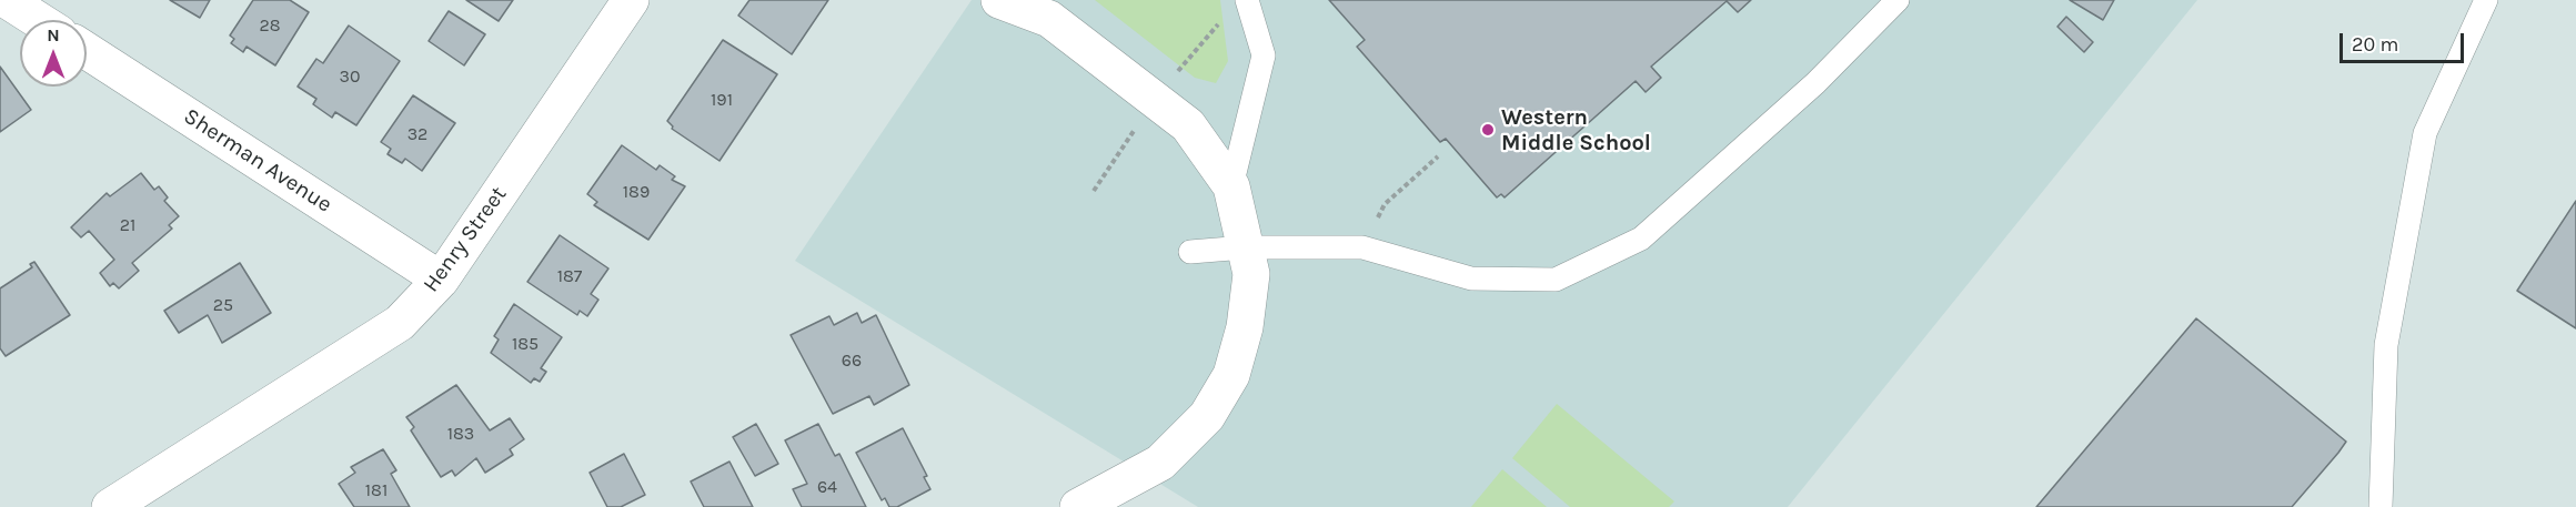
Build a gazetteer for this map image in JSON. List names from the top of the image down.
{
  "streets": {
    "street": ["Sherman Avenue", "Henry Street"]
  },
  "crossings": [
    ["Sherman Avenue", "Henry Street"]
  ],
  "places": ["Western Middle School"],
  "house_numbers": [
    "28",
    "30",
    "191",
    "32",
    "189",
    "21",
    "187",
    "25",
    "185",
    "66",
    "183",
    "64",
    "181"
  ],
  "scale_bar": "20 m",
  "north": "top"
}
